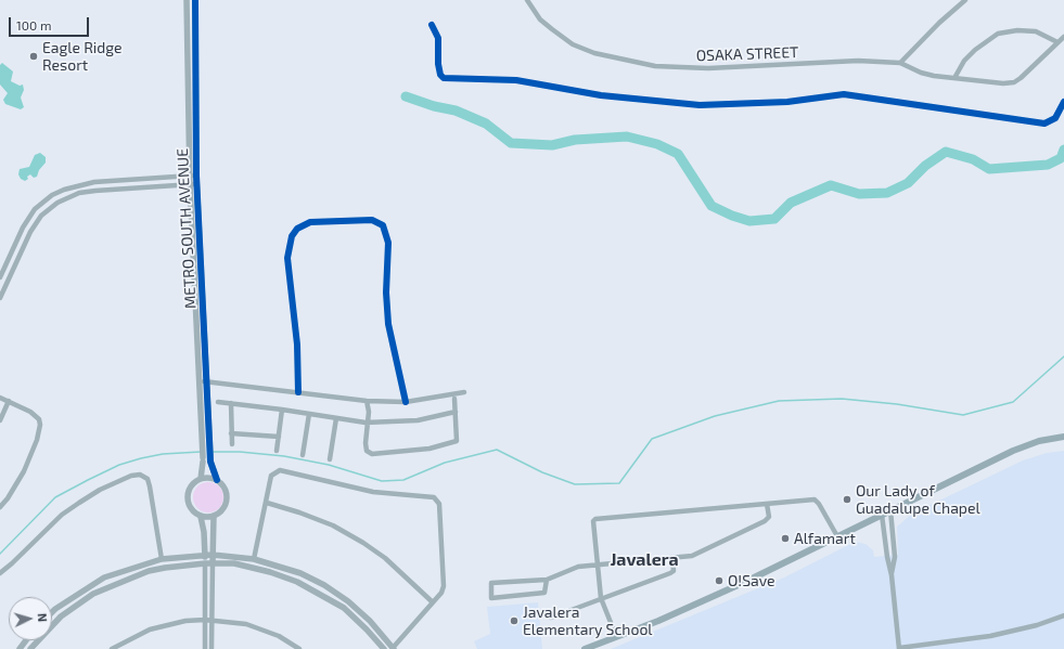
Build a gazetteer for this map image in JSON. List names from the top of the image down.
{
  "streets": {
    "street": ["OSAKA STREET", "METRO SOUTH AVENUE"]
  },
  "districts": ["Javalera"],
  "places": [
    "Eagle Ridge Resort",
    "Our Lady of Guadalupe Chapel",
    "Alfamart",
    "O!Save",
    "Javalera Elementary School"
  ],
  "scale_bar": "100 m",
  "north": "right"
}
